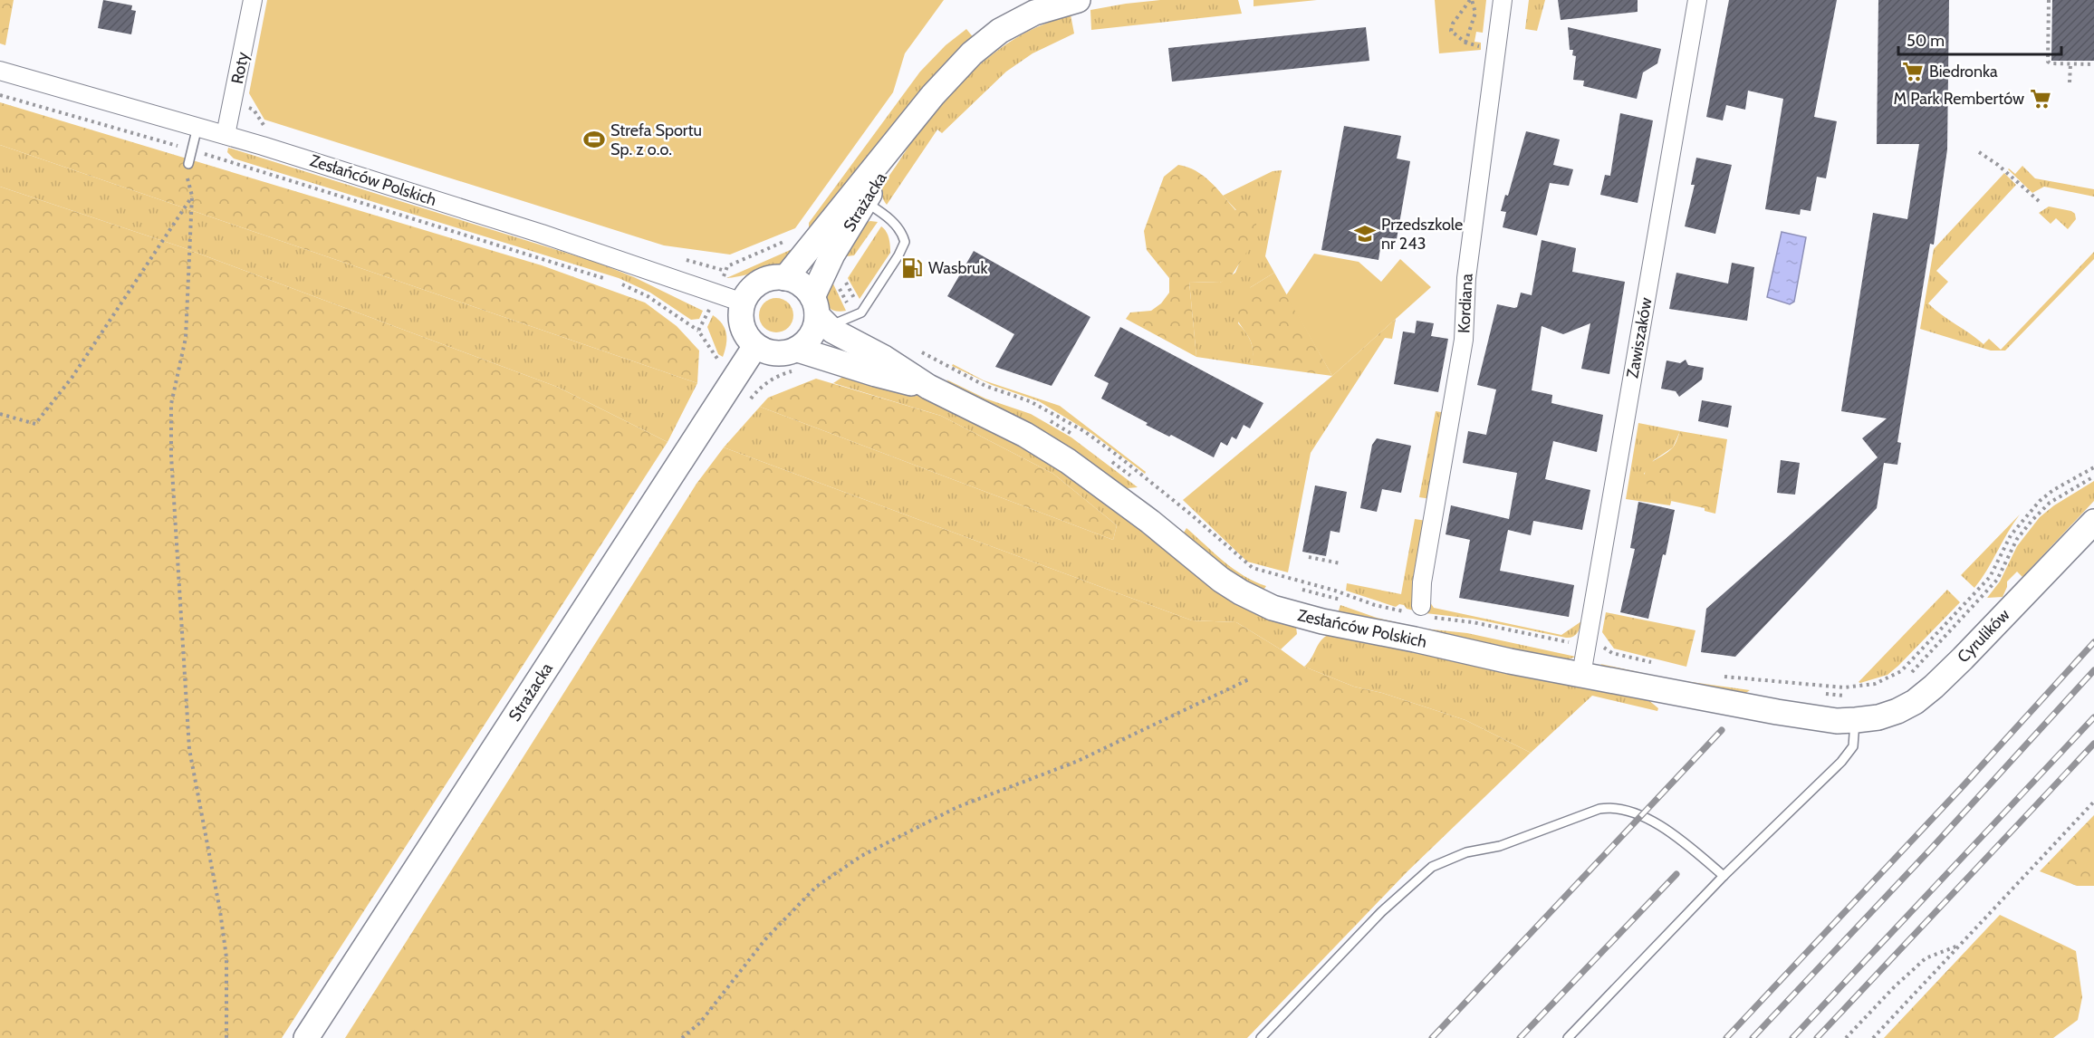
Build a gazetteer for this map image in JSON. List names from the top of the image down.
{
  "streets": {
    "main road": ["Zesłańców Polskich", "Strażacka", "Cyrulików"],
    "street": ["Roty", "Kordiana", "Zawiszaków"]
  },
  "crossings": [
    ["Roty", "Zesłańców Polskich"],
    ["Zesłańców Polskich", "Strażacka"],
    ["Zesłańców Polskich", "Zawiszaków"],
    ["Zesłańców Polskich", "Cyrulików"]
  ],
  "places": {
    "supermarket": ["Biedronka", "M Park Rembertów"],
    "sports": ["Strefa Sportu Sp. z o.o."],
    "school or university": ["Przedszkole nr 243"],
    "fuel station": ["Wasbruk"]
  },
  "scale_bar": "50 m"
}
